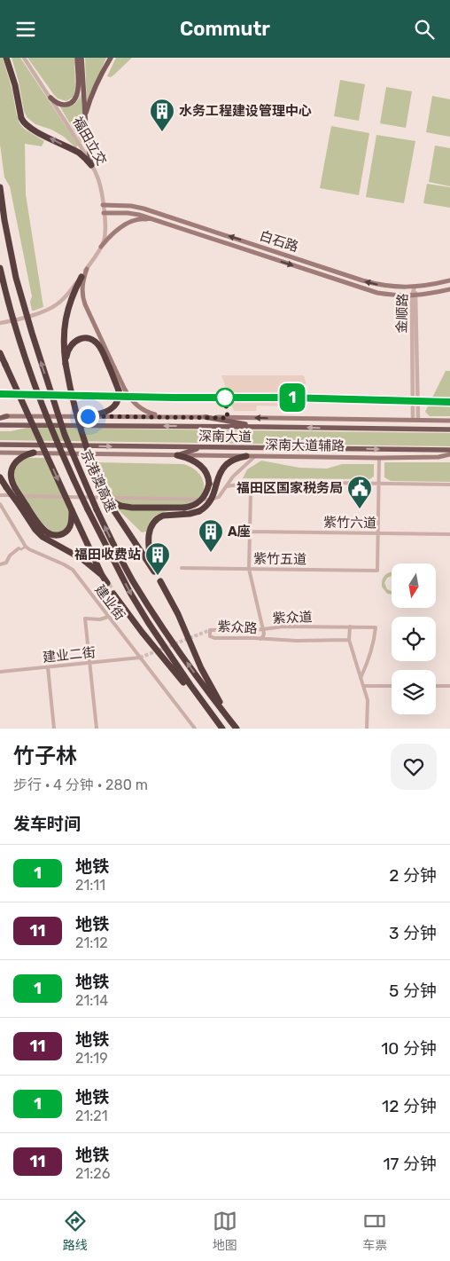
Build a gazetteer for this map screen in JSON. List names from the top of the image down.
{
  "streets": {
    "highway": ["京港澳高速"],
    "main road": ["白石路", "深南大道", "深南大道辅路"],
    "street": [
      "福田立交",
      "金顺路",
      "紫竹六道",
      "紫竹五道",
      "建业街",
      "紫众道",
      "紫众路",
      "建业二街"
    ]
  },
  "crossings": [
    ["福田立交", "白石路"],
    ["白石路", "金顺路"],
    ["金顺路", "深南大道辅路"],
    ["紫竹六道", "紫竹五道"],
    ["建业街", "建业二街"],
    ["紫众道", "紫众路"]
  ],
  "places": {
    "building": ["水务工程建设管理中心", "A座", "福田收费站"],
    "public building": ["福田区国家税务局"]
  },
  "lines": ["metro line 1"],
  "north": "bottom",
  "page": {
    "header": "Commutr",
    "on_map": "1",
    "heading": [
      ["竹子林", "步行 · 4 分钟 · 280 m"],
      "发车时间"
    ],
    "list": [
      {
        "mark": "1",
        "name": "地铁",
        "note": "21:11",
        "value": "2 分钟"
      },
      {
        "mark": "11",
        "name": "地铁",
        "note": "21:12",
        "value": "3 分钟"
      },
      {
        "mark": "1",
        "name": "地铁",
        "note": "21:14",
        "value": "5 分钟"
      },
      {
        "mark": "11",
        "name": "地铁",
        "note": "21:19",
        "value": "10 分钟"
      },
      {
        "mark": "1",
        "name": "地铁",
        "note": "21:21",
        "value": "12 分钟"
      },
      {
        "mark": "11",
        "name": "地铁",
        "note": "21:26",
        "value": "17 分钟"
      }
    ],
    "tabs": ["路线", "地图", "车票"]
  }
}
